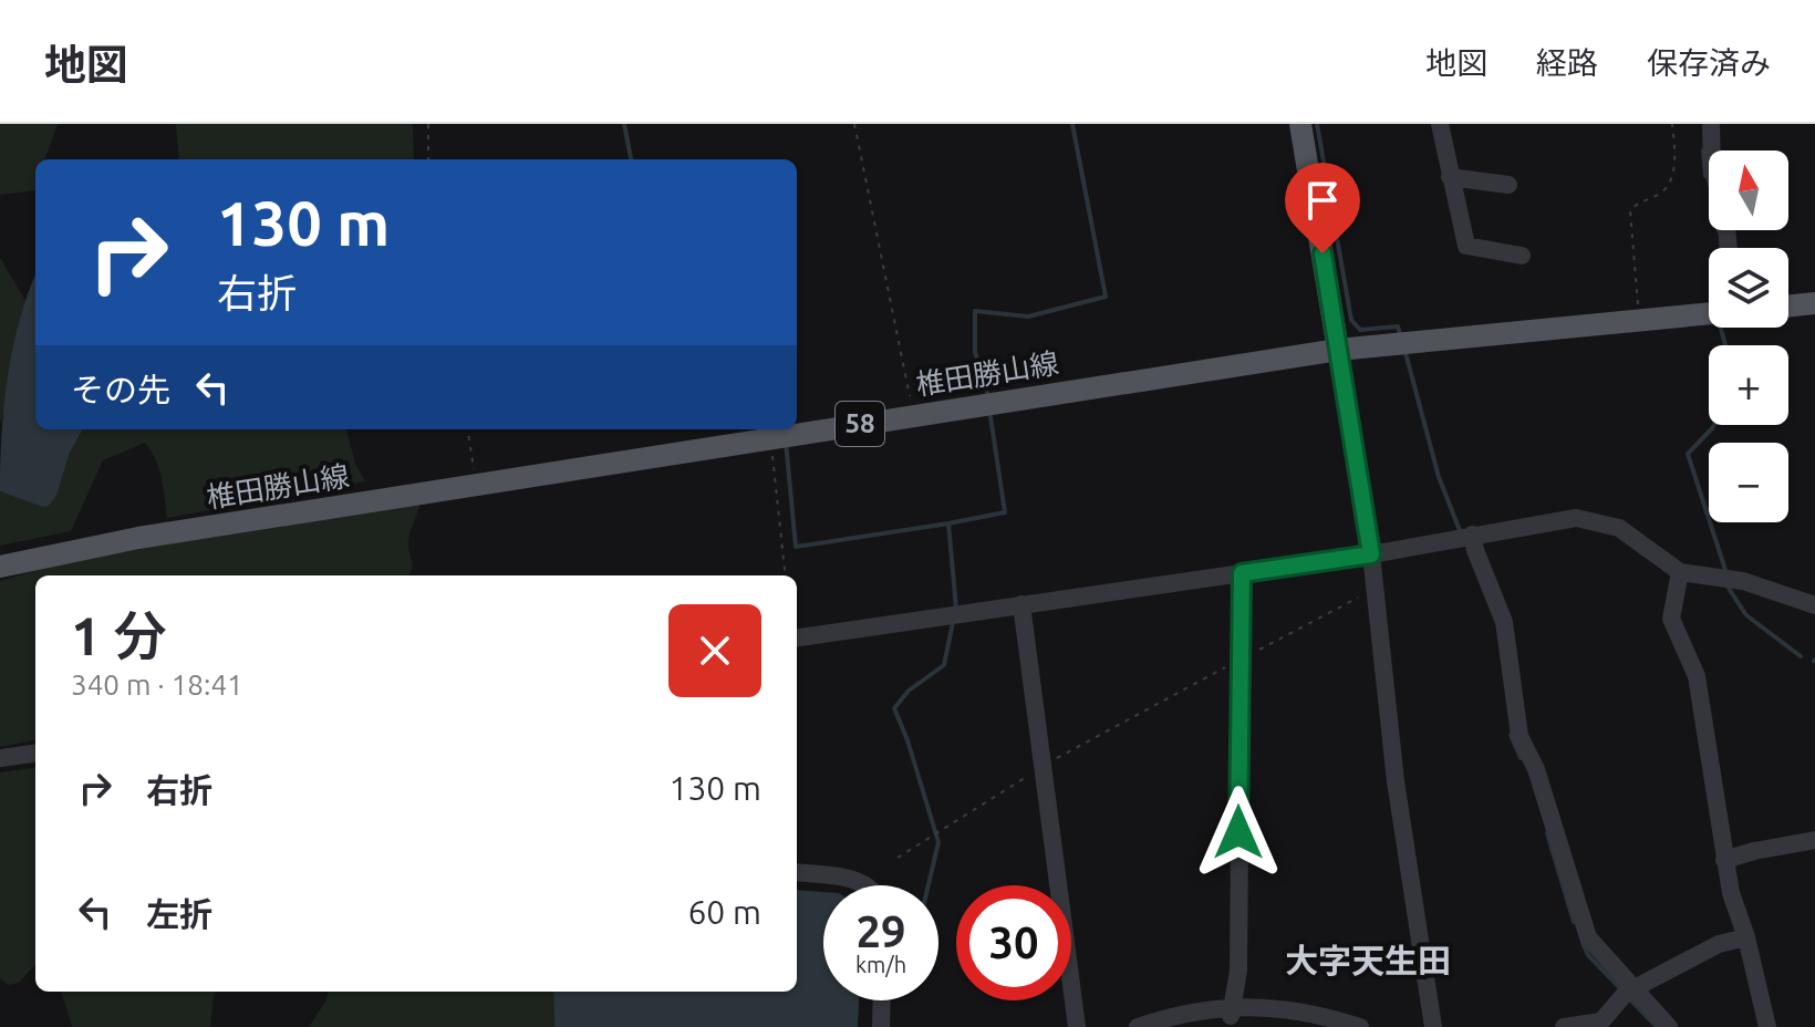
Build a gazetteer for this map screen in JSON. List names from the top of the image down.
{
  "streets": {
    "main road": ["椎田勝山線", "58"]
  },
  "districts": ["大字天生田"],
  "north": "top",
  "page": {
    "header": "地図",
    "nav": ["地図", "経路", "保存済み"],
    "map_buttons": ["+", "−"],
    "turn": ["130 m", "右折"],
    "then": "その先",
    "heading": ["1 分", "340 m · 18:41"],
    "list": [
      {
        "name": "右折",
        "value": "130 m"
      },
      {
        "name": "左折",
        "value": "60 m"
      }
    ],
    "speed": "29 km/h",
    "limit": "30"
  }
}
